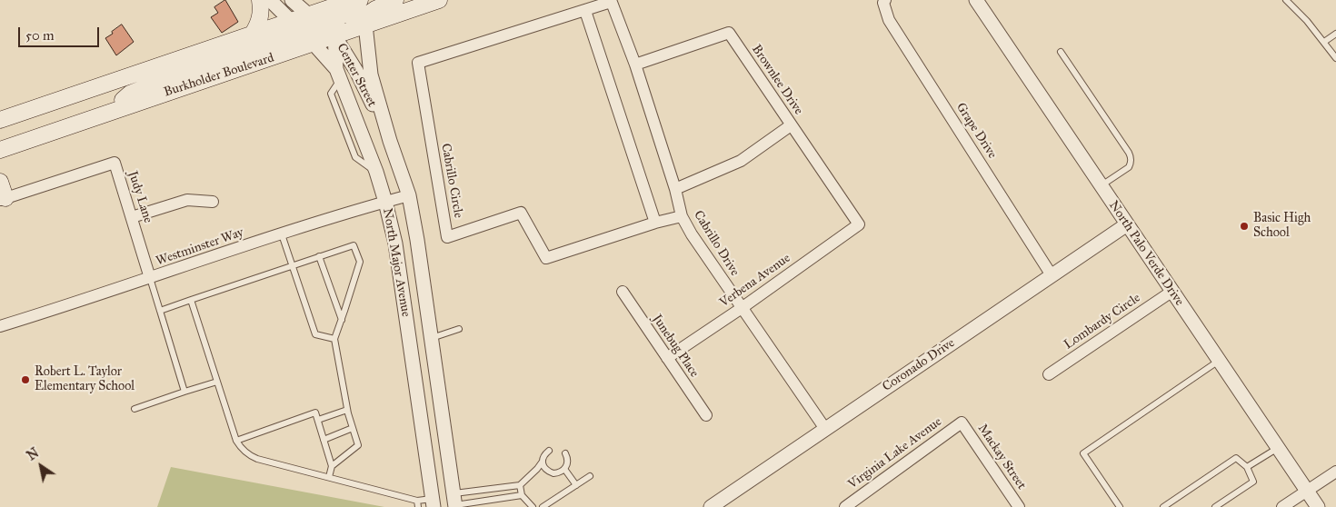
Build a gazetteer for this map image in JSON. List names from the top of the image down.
{
  "streets": {
    "main road": ["Burkholder Boulevard"],
    "street": [
      "Center Street",
      "Brownlee Drive",
      "Grape Drive",
      "Cabrillo Circle",
      "Judy Lane",
      "Cabrillo Drive",
      "Westminster Way",
      "North Palo Verde Drive",
      "North Major Avenue",
      "Verbena Avenue",
      "Lombardy Circle",
      "Junebug Place",
      "Coronado Drive",
      "Virginia Lake Avenue",
      "Mackay Street"
    ]
  },
  "crossings": [
    ["Burkholder Boulevard", "Center Street"],
    ["Burkholder Boulevard", "North Major Avenue"],
    ["Center Street", "North Major Avenue"],
    ["Brownlee Drive", "Cabrillo Drive"],
    ["Brownlee Drive", "Verbena Avenue"],
    ["Grape Drive", "Coronado Drive"],
    ["Cabrillo Circle", "Cabrillo Drive"],
    ["Judy Lane", "Westminster Way"],
    ["Cabrillo Drive", "Verbena Avenue"],
    ["Cabrillo Drive", "Coronado Drive"],
    ["Westminster Way", "North Major Avenue"],
    ["North Palo Verde Drive", "Lombardy Circle"],
    ["North Palo Verde Drive", "Coronado Drive"],
    ["Verbena Avenue", "Junebug Place"],
    ["Virginia Lake Avenue", "Mackay Street"]
  ],
  "places": ["Basic High School", "Robert L. Taylor Elementary School"],
  "scale_bar": "50 m",
  "north": "top left"
}
